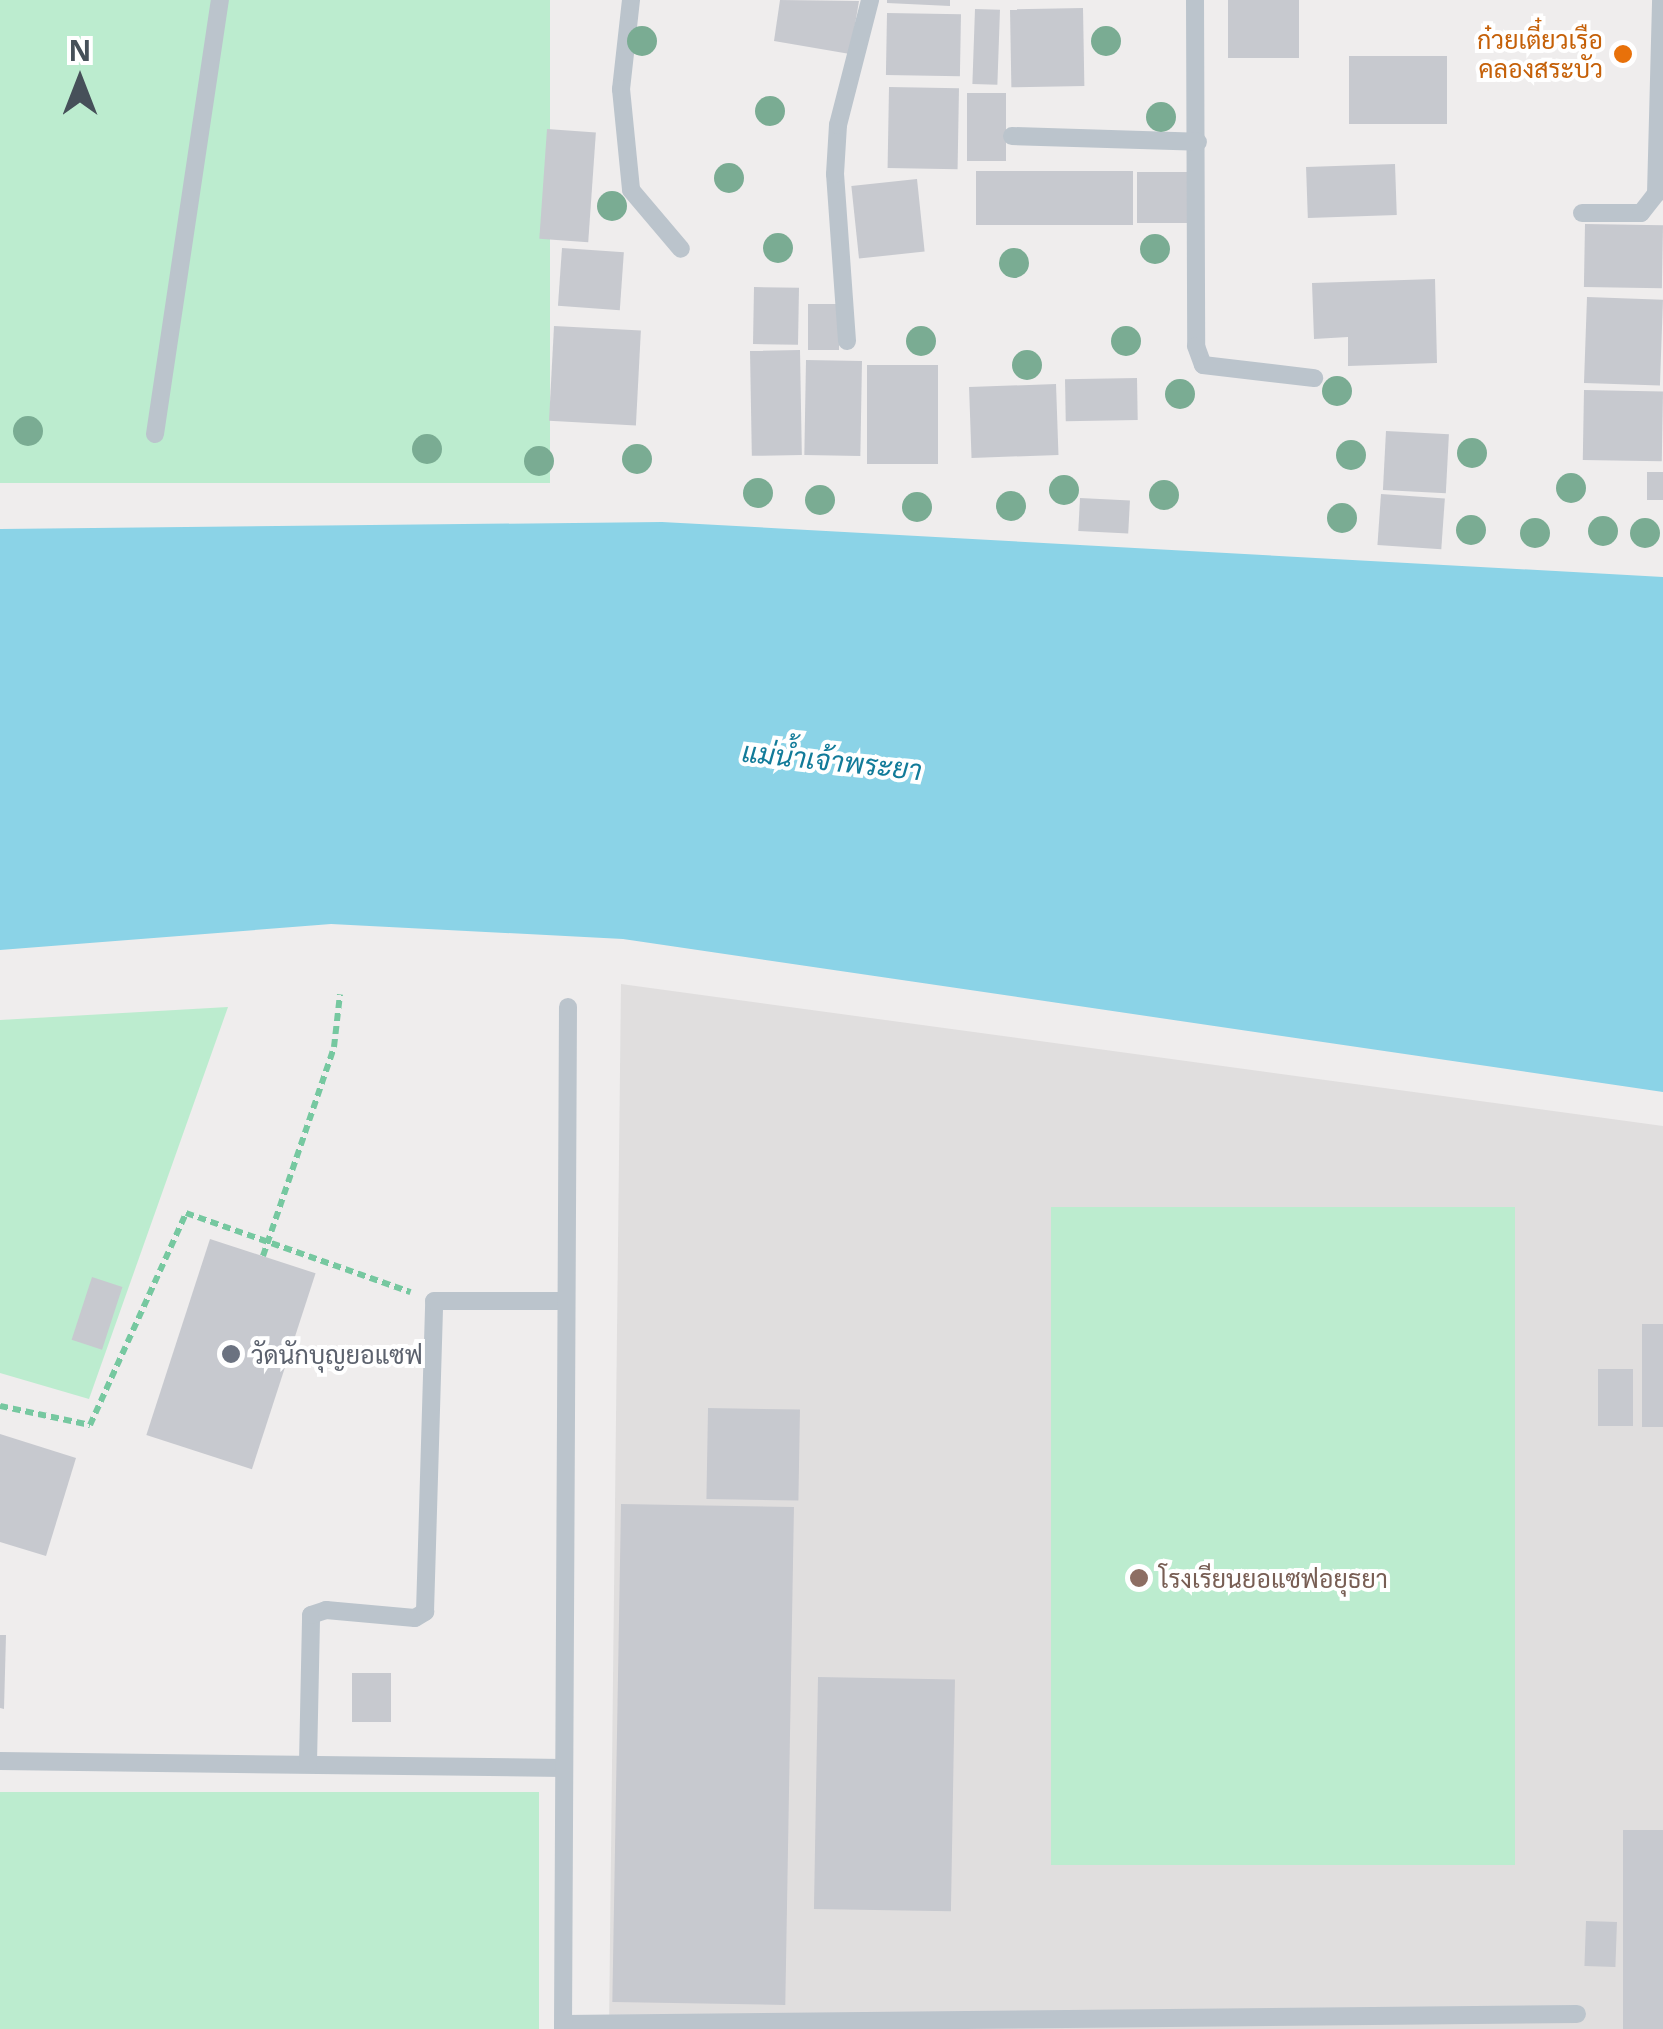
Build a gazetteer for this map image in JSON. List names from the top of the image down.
{
  "water": ["แม่น้ำเจ้าพระยา"],
  "places": ["ก๋วยเตี๋ยวเรือ คลองสระบัว", "วัดนักบุญยอแซฟ", "โรงเรียนยอแซฟอยุธยา"],
  "north": "top"
}
